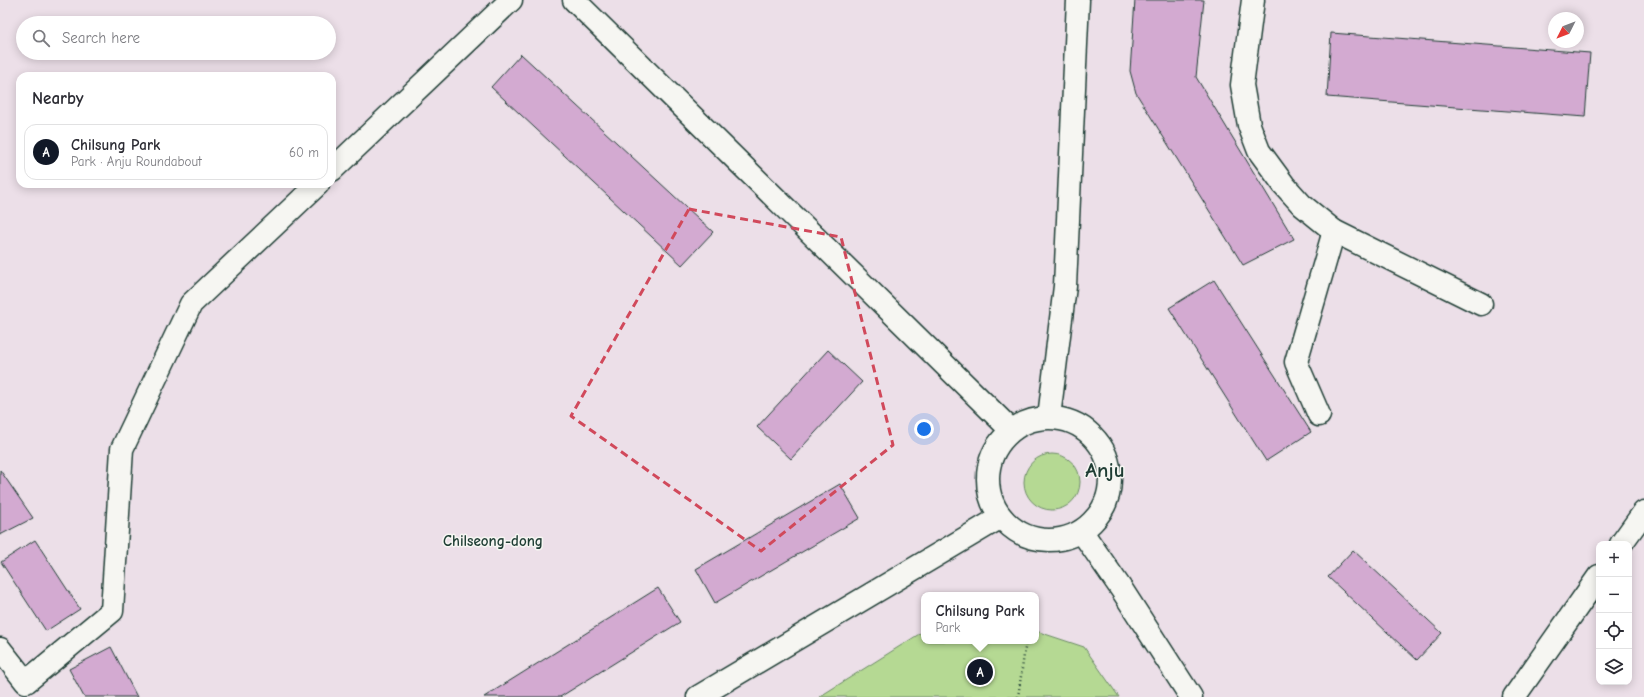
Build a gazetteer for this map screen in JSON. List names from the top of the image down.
{
  "districts": ["Anju", "Chilseong-dong"],
  "north": "bottom left",
  "page": {
    "search": "Search here",
    "heading": "Nearby",
    "list": [
      {
        "mark": "A",
        "name": "Chilsung Park",
        "note": "Park · Anju Roundabout",
        "value": "60 m"
      }
    ],
    "map_buttons": ["+", "−"],
    "popup": ["Chilsung Park", "Park"],
    "pins": "A"
  }
}
